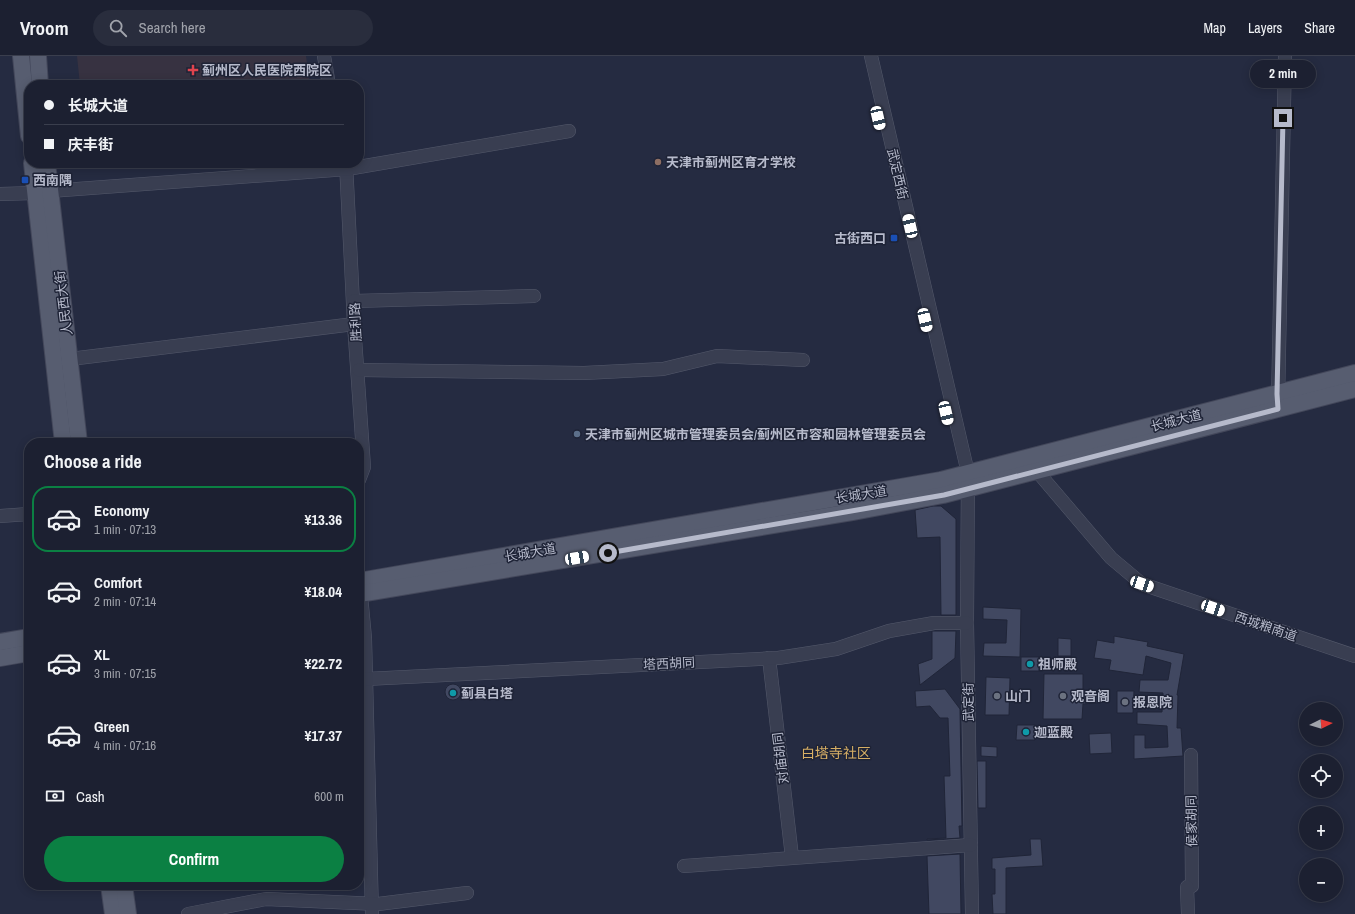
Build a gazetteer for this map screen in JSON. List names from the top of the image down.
{
  "streets": {
    "main road": ["人民西大街", "长城大道"],
    "street": [
      "武定西街",
      "胜利路",
      "西城粮南道",
      "塔西胡同",
      "武定街",
      "对庙胡同",
      "侯家胡同"
    ]
  },
  "crossings": [
    ["武定西街", "长城大道"],
    ["武定西街", "武定街"],
    ["长城大道", "西城粮南道"],
    ["长城大道", "武定街"],
    ["塔西胡同", "武定街"],
    ["塔西胡同", "对庙胡同"]
  ],
  "districts": ["白塔寺社区"],
  "places": {
    "health": ["蓟州区人民医院西院区"],
    "other": [
      "天津市蓟州区育才学校",
      "天津市蓟州区城市管理委员会/蓟州区市容和园林管理委员会",
      "祖师殿",
      "蓟县白塔",
      "山门",
      "观音阁",
      "报恩院",
      "迦蓝殿"
    ],
    "transit": ["西南隅", "古街西口"]
  },
  "north": "right",
  "page": {
    "header": "Vroom",
    "search": "Search here",
    "nav": ["Map", "Layers", "Share"],
    "bubble": "2 min",
    "banner": ["长城大道", "庆丰街"],
    "heading": "Choose a ride",
    "list": [
      {
        "name": "Economy",
        "note": "1 min · 07:13",
        "value": "¥13.36"
      },
      {
        "name": "Comfort",
        "note": "2 min · 07:14",
        "value": "¥18.04"
      },
      {
        "name": "XL",
        "note": "3 min · 07:15",
        "value": "¥22.72"
      },
      {
        "name": "Green",
        "note": "4 min · 07:16",
        "value": "¥17.37"
      }
    ],
    "map_buttons": ["+", "−"],
    "pay": ["Cash", "600 m"],
    "buttons": "Confirm"
  }
}
